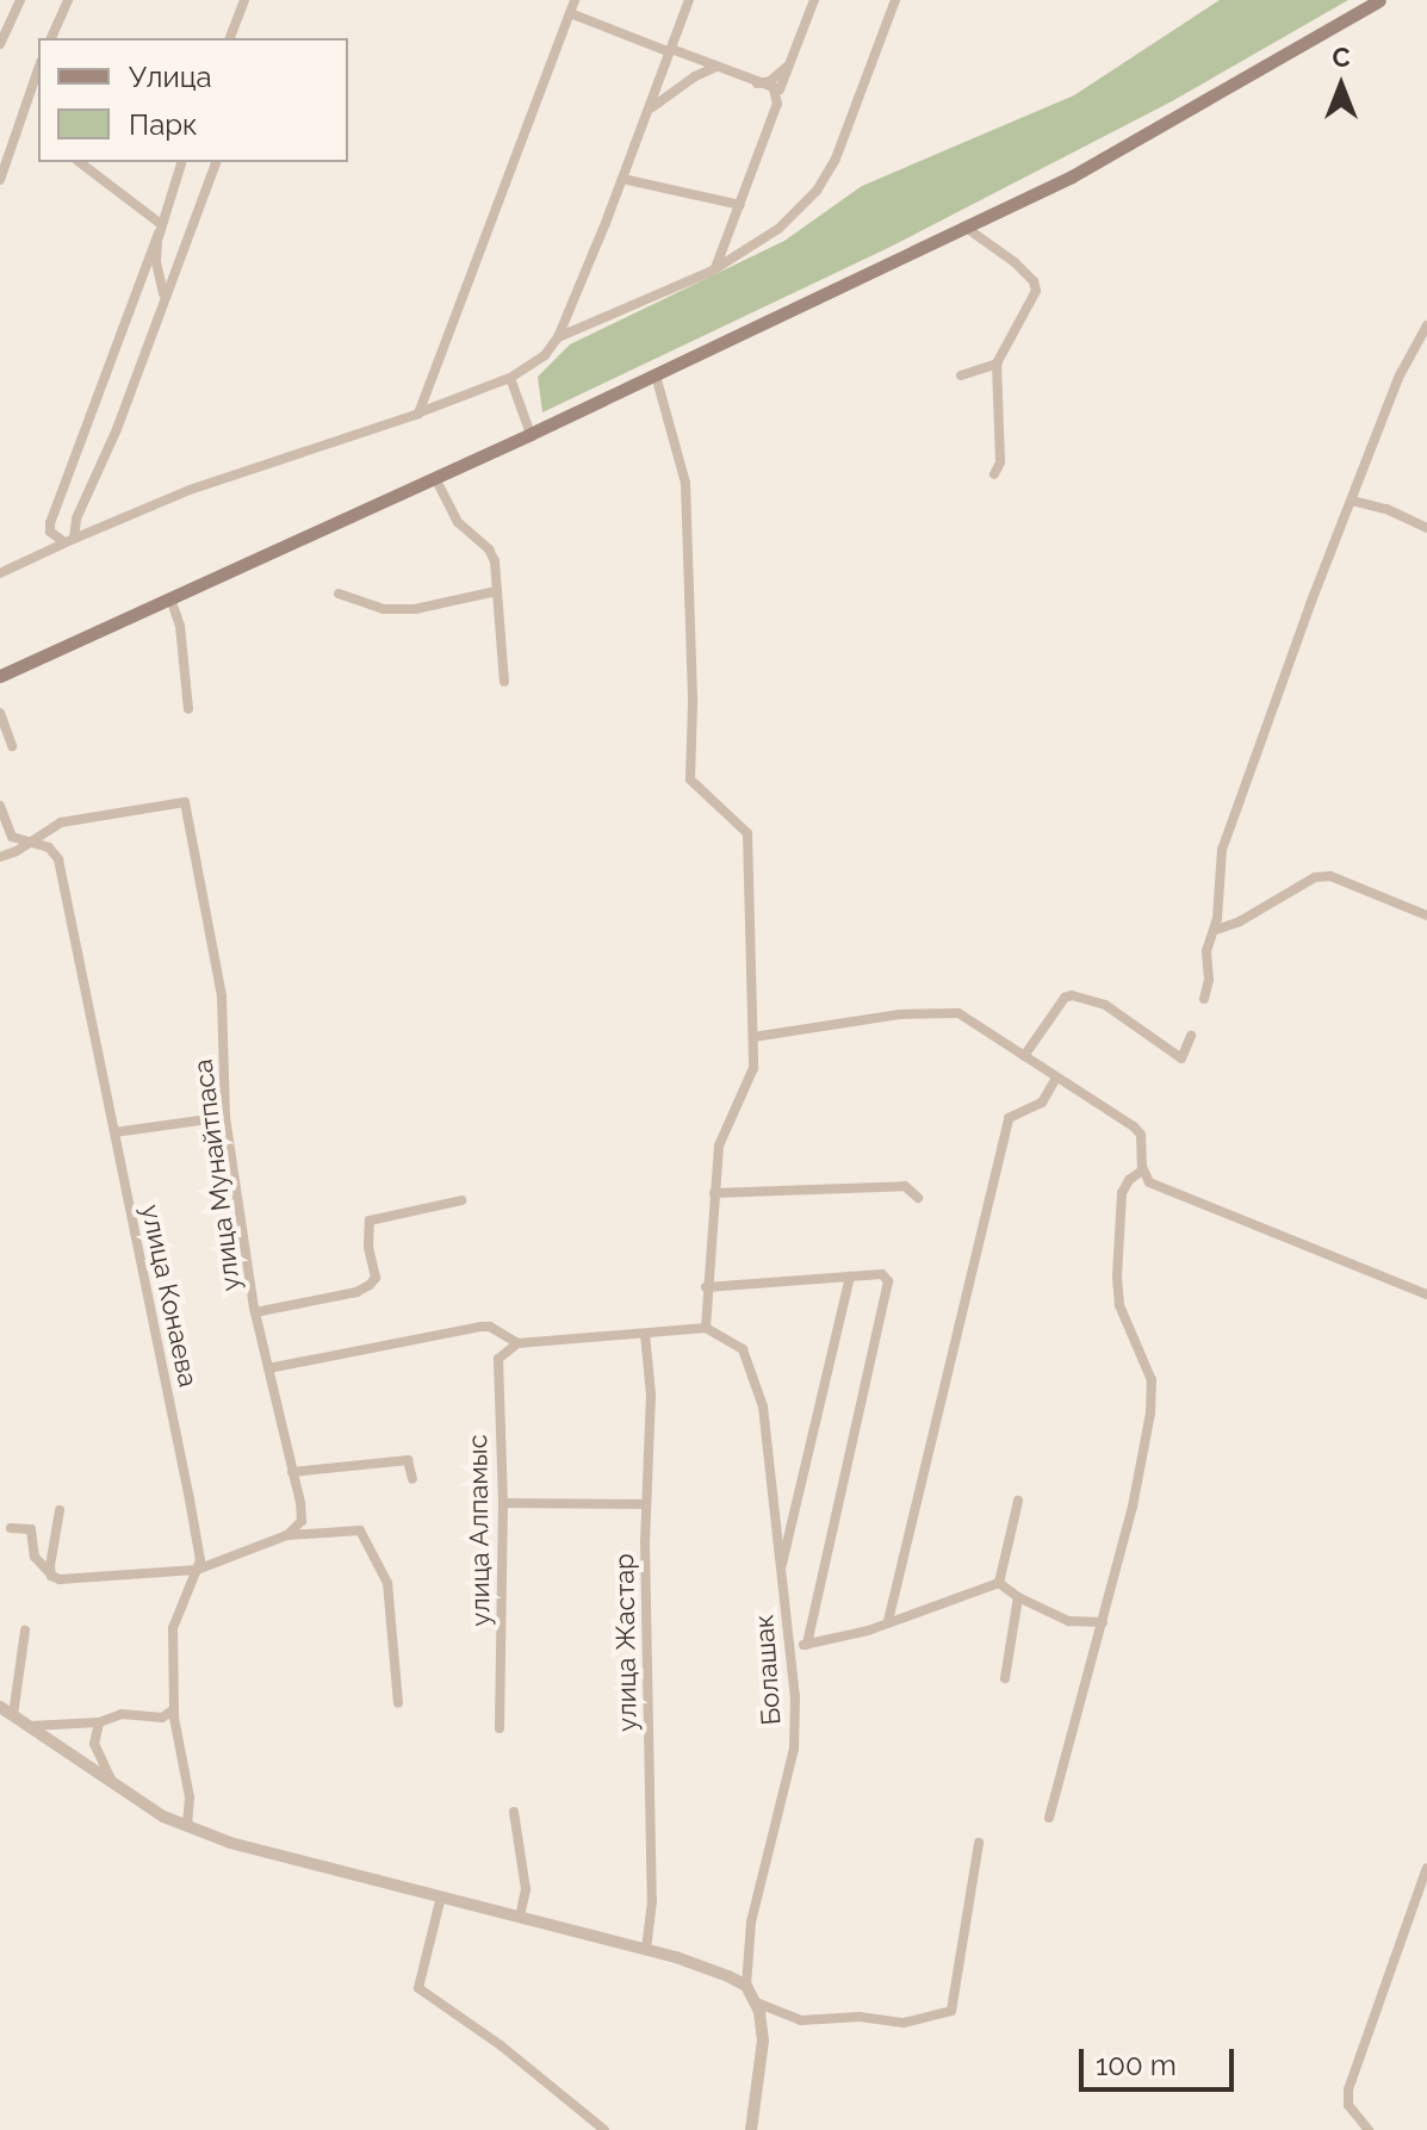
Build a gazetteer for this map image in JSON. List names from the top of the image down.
{
  "streets": {
    "street": [
      "улица Мунайтпаса",
      "улица Конаева",
      "улица Алпамыс",
      "улица Жастар",
      "Болашак"
    ]
  },
  "crossings": [
    ["улица Мунайтпаса", "улица Конаева"]
  ],
  "legend": ["Улица", "Парк"],
  "scale_bar": "100 m",
  "north": "top"
}
